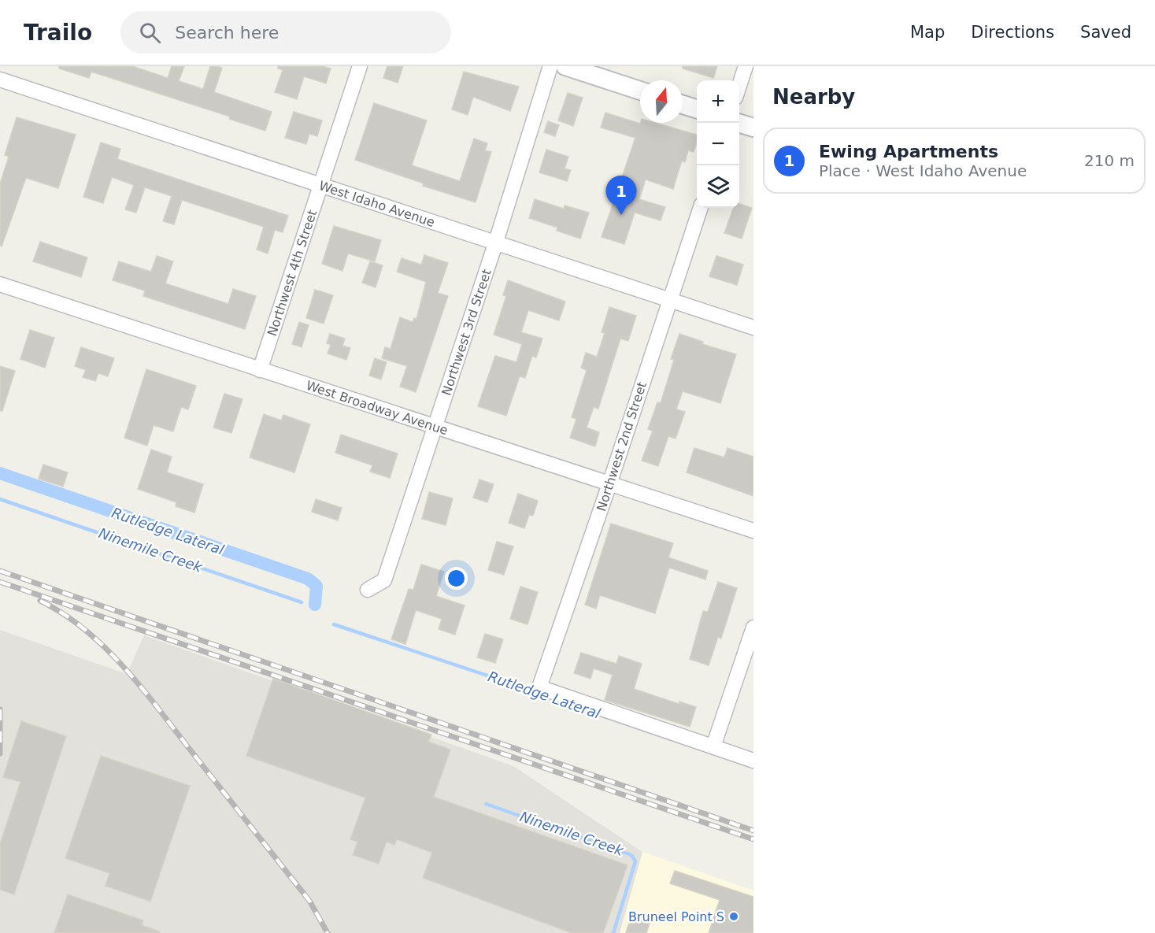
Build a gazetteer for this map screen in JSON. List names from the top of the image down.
{
  "streets": {
    "street": [
      "West Idaho Avenue",
      "Northwest 4th Street",
      "Northwest 3rd Street",
      "West Broadway Avenue",
      "Northwest 2nd Street"
    ]
  },
  "crossings": [
    ["West Idaho Avenue", "Northwest 4th Street"],
    ["West Idaho Avenue", "Northwest 3rd Street"],
    ["West Idaho Avenue", "Northwest 2nd Street"],
    ["Northwest 4th Street", "West Broadway Avenue"],
    ["Northwest 3rd Street", "West Broadway Avenue"],
    ["West Broadway Avenue", "Northwest 2nd Street"]
  ],
  "water": ["Rutledge Lateral", "Ninemile Creek"],
  "places": ["Bruneel Point S"],
  "north": "top",
  "page": {
    "header": "Trailo",
    "search": "Search here",
    "nav": ["Map", "Directions", "Saved"],
    "heading": "Nearby",
    "map_buttons": ["+", "−"],
    "list": [
      {
        "mark": "1",
        "name": "Ewing Apartments",
        "note": "Place · West Idaho Avenue",
        "value": "210 m"
      }
    ],
    "pins": "1"
  }
}
